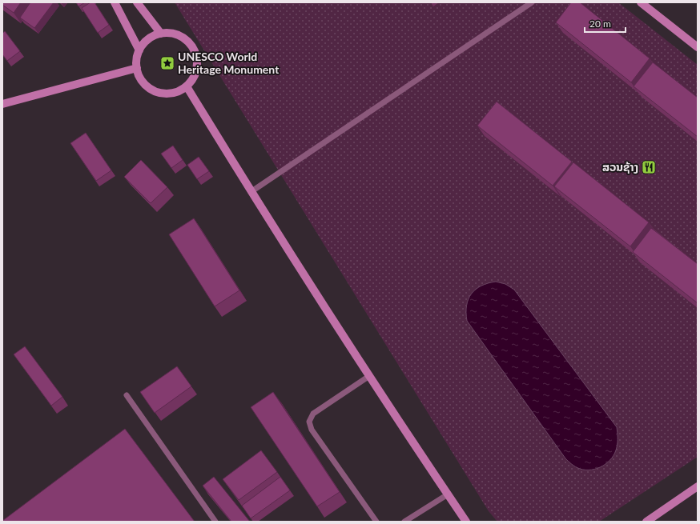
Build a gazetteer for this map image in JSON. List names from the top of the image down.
{
  "places": {
    "place": ["UNESCO World Heritage Monument"],
    "restaurant": ["ສວນຊ້າງ"]
  },
  "scale_bar": "20 m"
}
